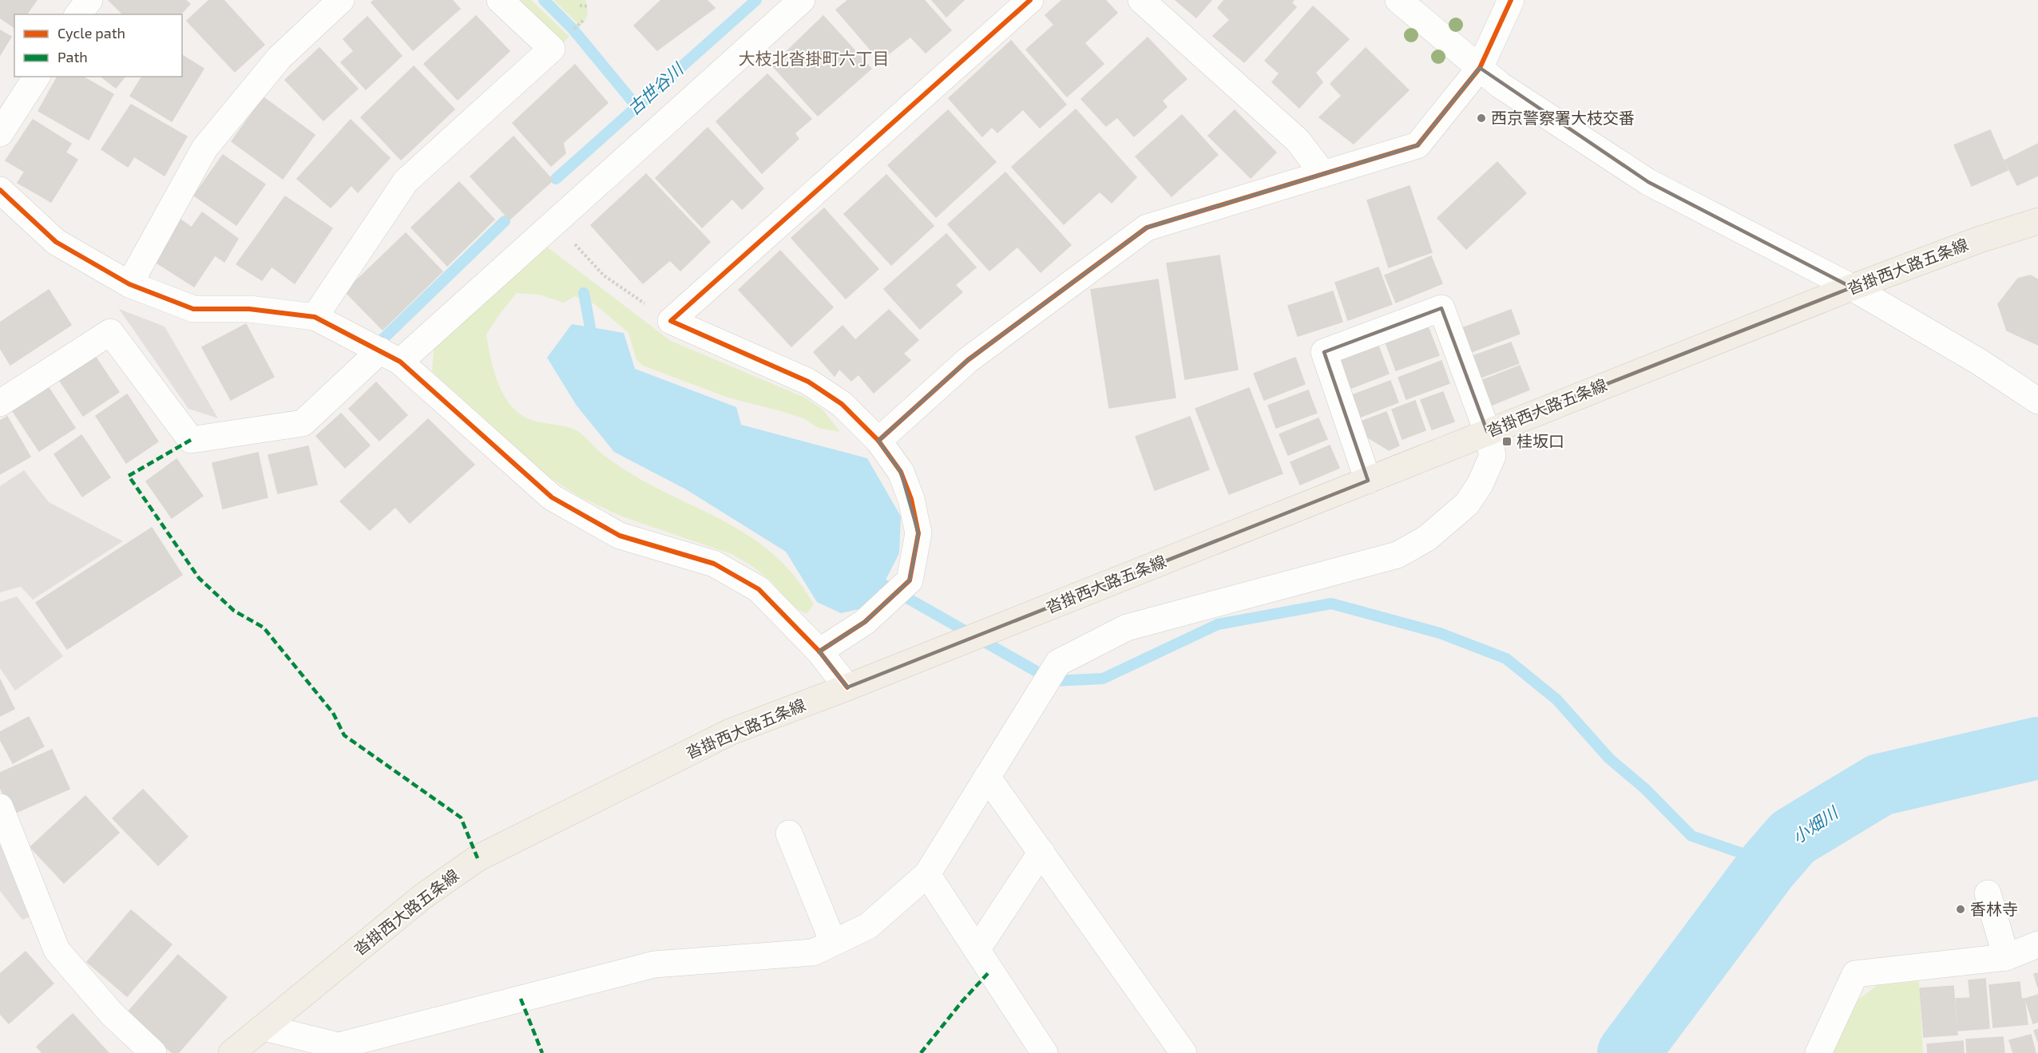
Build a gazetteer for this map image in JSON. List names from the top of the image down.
{
  "streets": {
    "main road": ["沓掛西大路五条線"]
  },
  "districts": ["大枝北沓掛町六丁目"],
  "water": ["古世谷川", "小畑川"],
  "places": {
    "other": ["西京警察署大枝交番", "香林寺"],
    "transit": ["桂坂口"]
  },
  "legend": ["Cycle path", "Path"]
}
